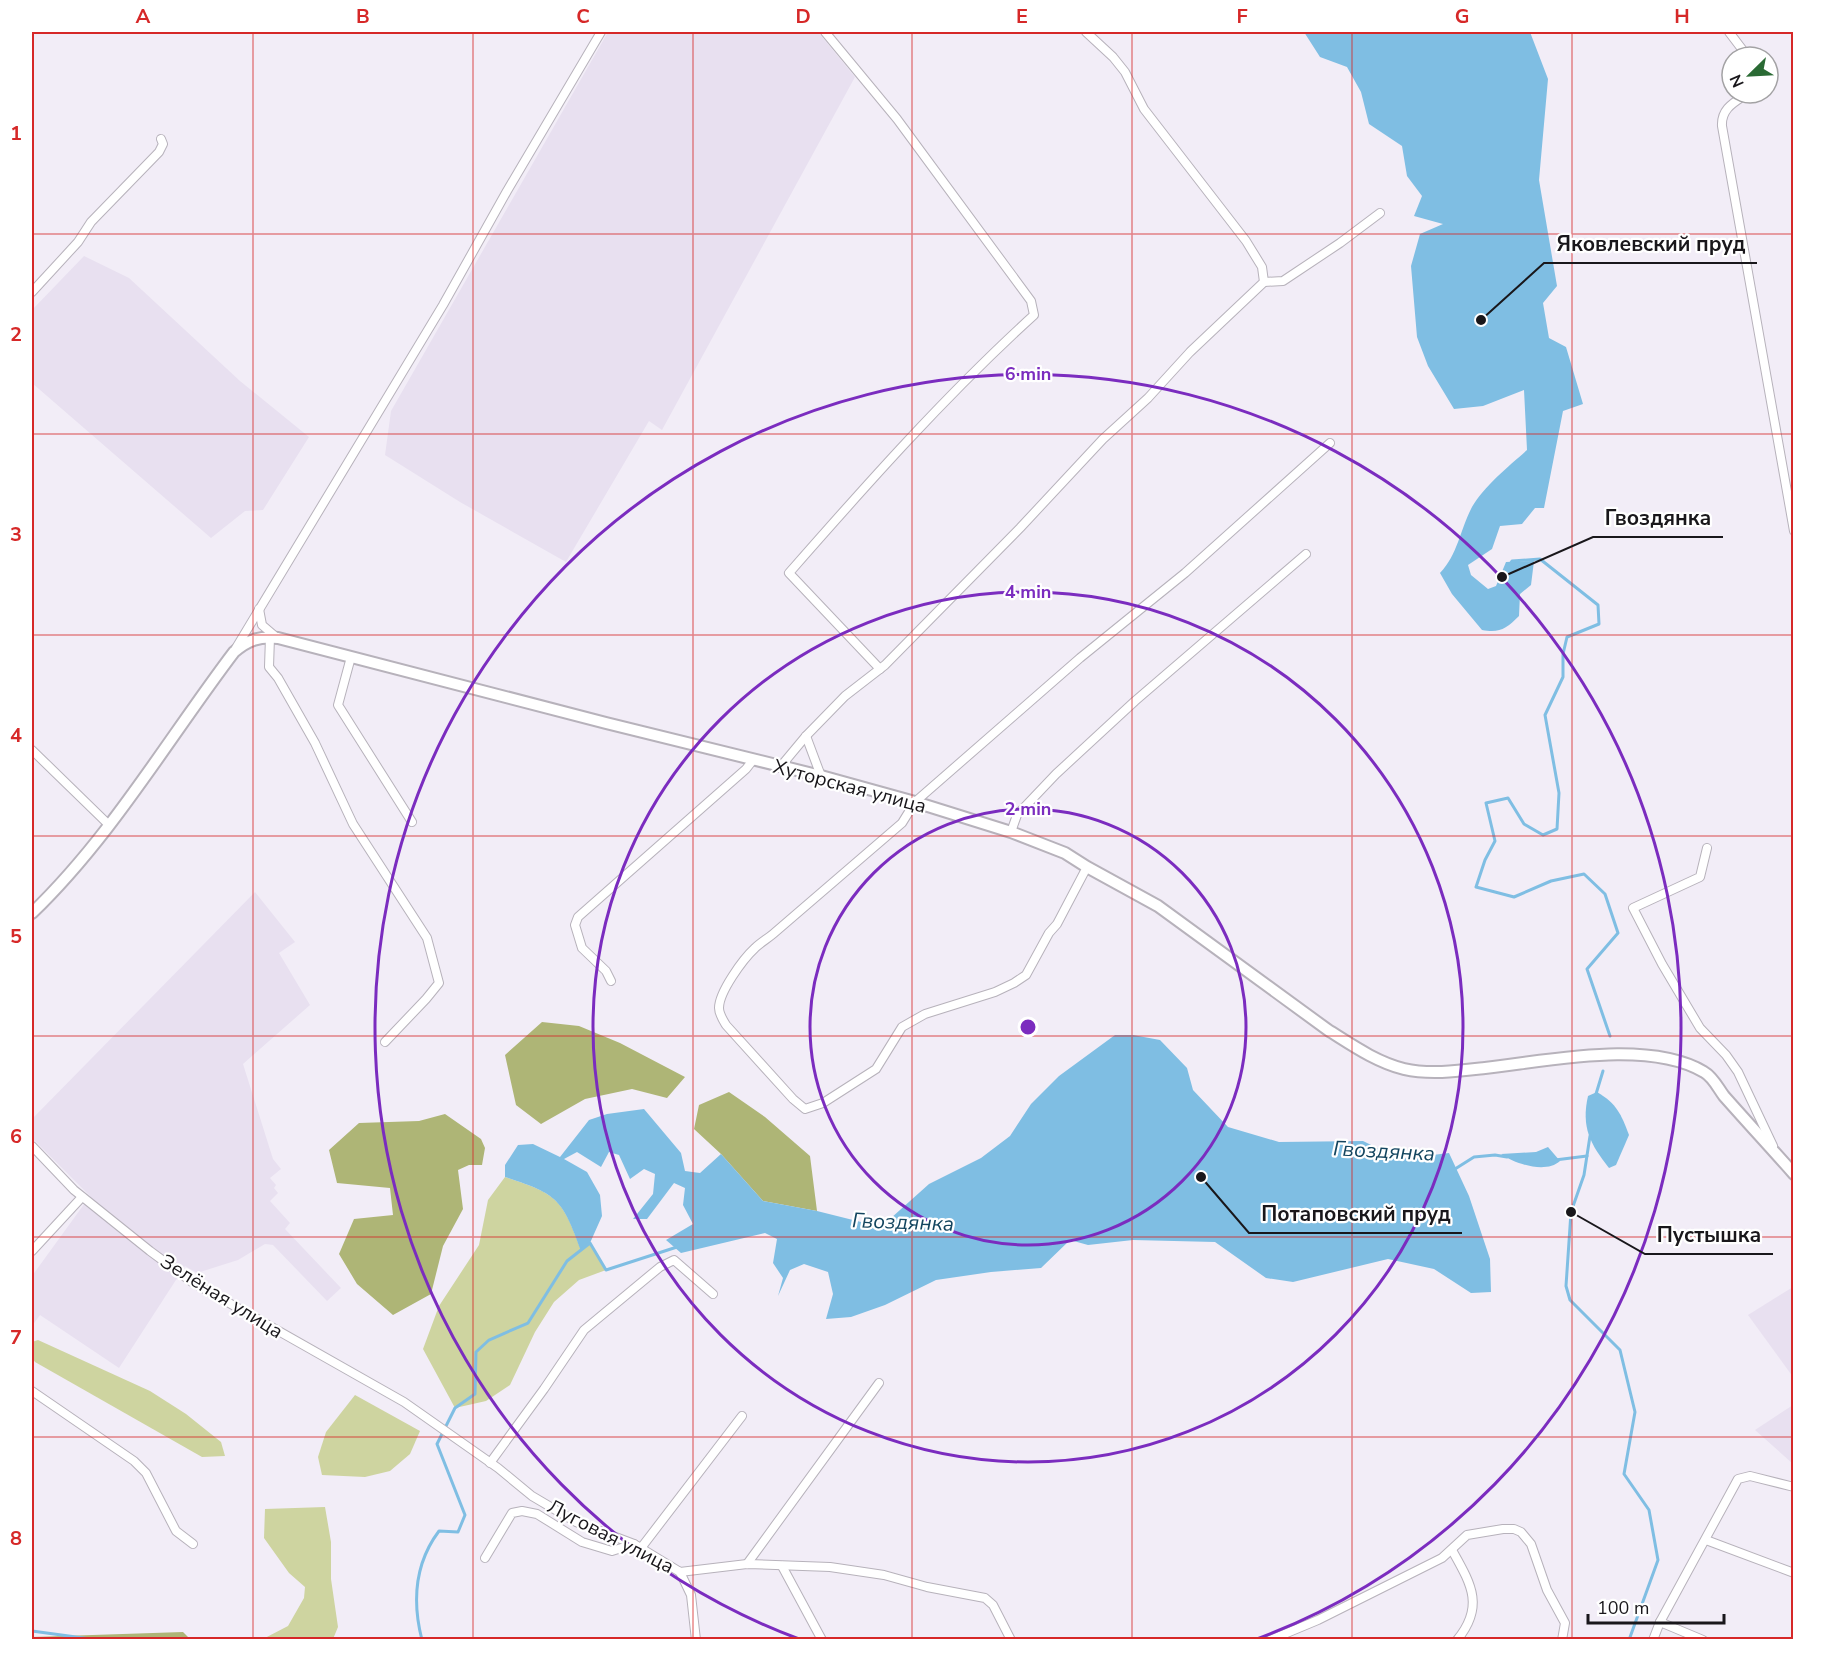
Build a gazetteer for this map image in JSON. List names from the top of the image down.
{
  "streets": {
    "main road": ["Хуторская улица"],
    "street": ["Зелёная улица", "Луговая улица"]
  },
  "crossings": [
    ["Зелёная улица", "Луговая улица"]
  ],
  "water": ["Гвоздянка"],
  "places": [
    "Яковлевский пруд",
    "Гвоздянка",
    "Потаповский пруд",
    "Пустышка"
  ],
  "scale_bar": "100 m",
  "north": "bottom left",
  "grid": {
    "columns": [
      "A",
      "B",
      "C",
      "D",
      "E",
      "F",
      "G",
      "H"
    ],
    "rows": [
      "1",
      "2",
      "3",
      "4",
      "5",
      "6",
      "7",
      "8"
    ]
  },
  "rings": ["6 min", "4 min", "2 min"]
}
